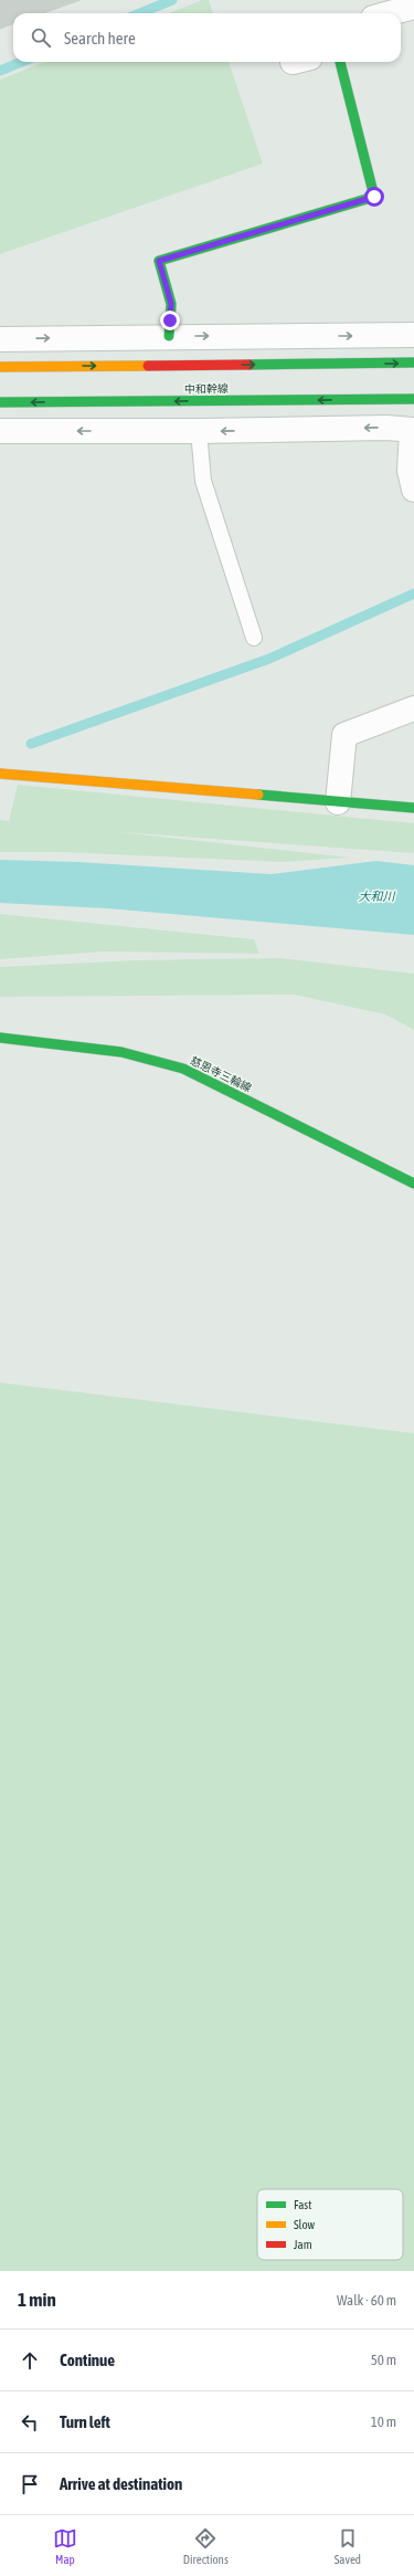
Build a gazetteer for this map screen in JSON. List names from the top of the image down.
{
  "streets": {
    "main road": ["中和幹線", "慈恩寺三輪線"]
  },
  "water": ["大和川"],
  "legend": ["Fast", "Slow", "Jam"],
  "page": {
    "search": "Search here",
    "heading": ["1 min", "Walk · 60 m"],
    "list": [
      ["Continue", "50 m"],
      ["Turn left", "10 m"],
      "Arrive at destination"
    ],
    "nav": ["Map", "Directions", "Saved"]
  }
}
